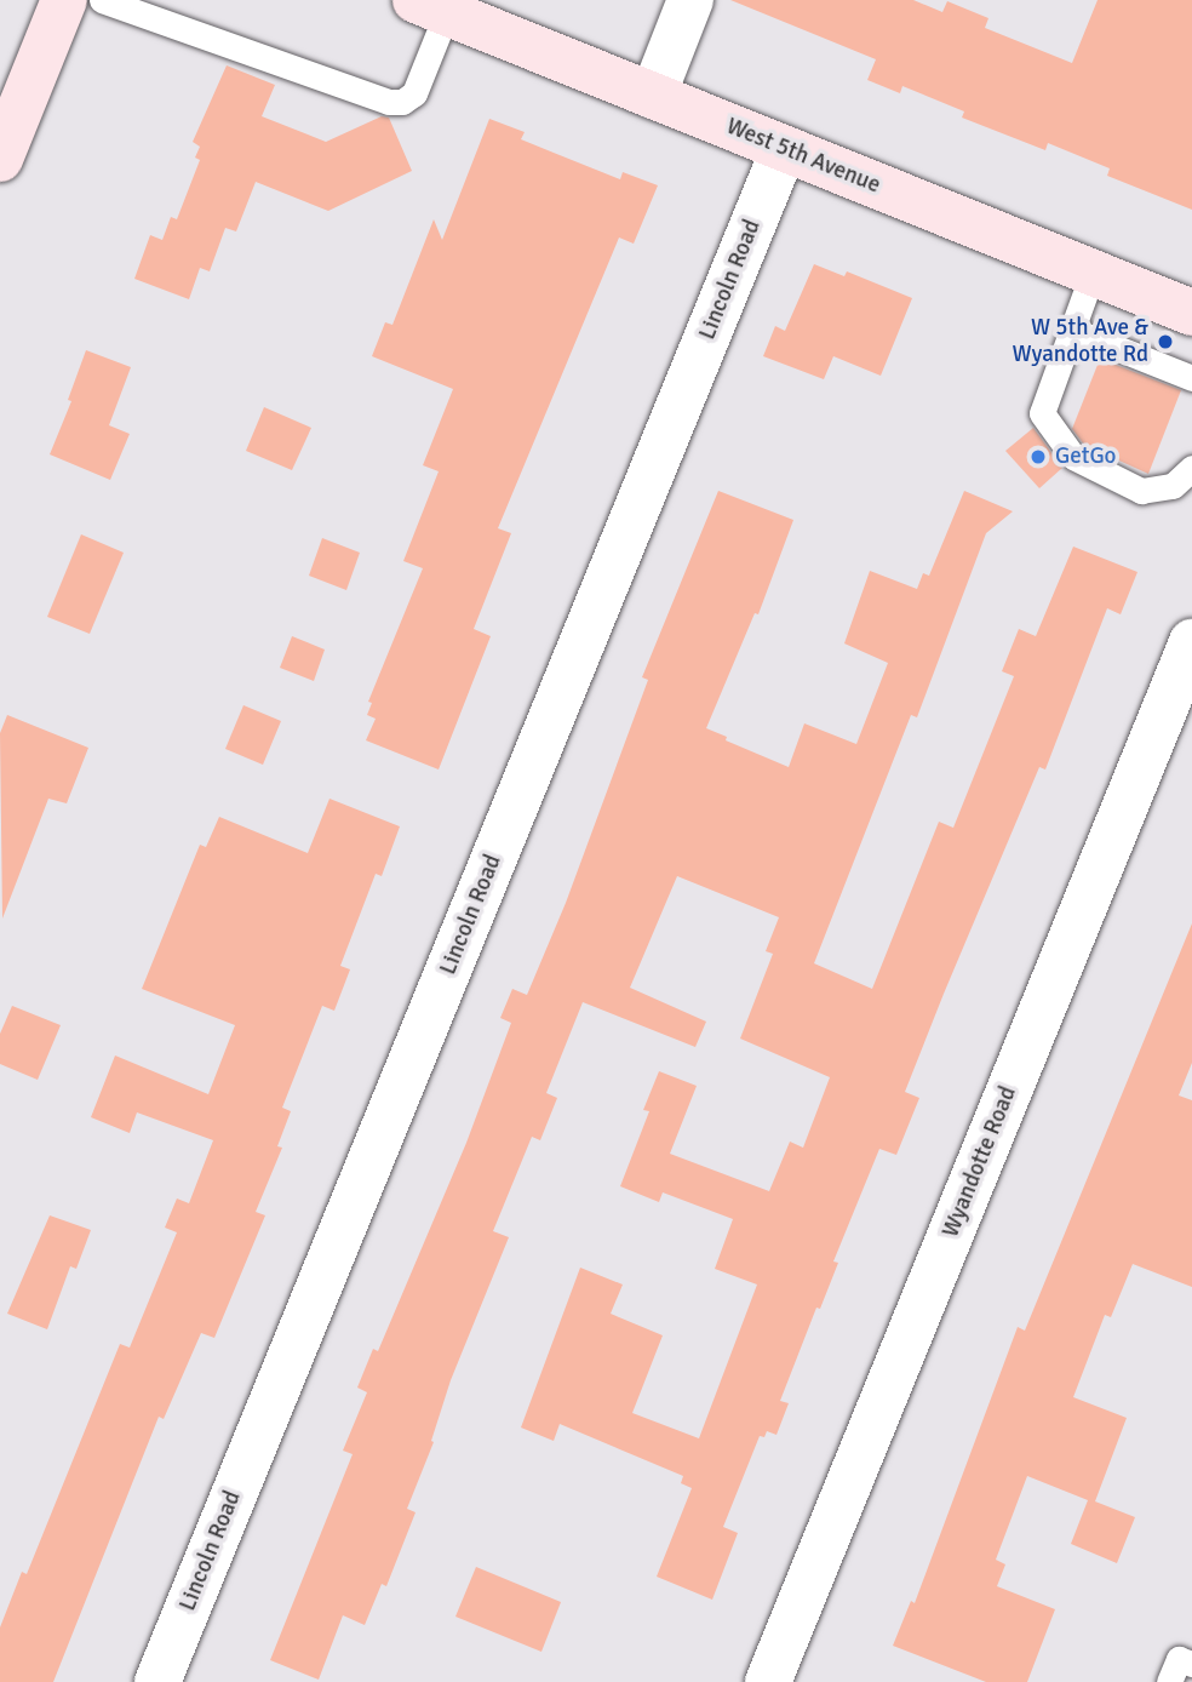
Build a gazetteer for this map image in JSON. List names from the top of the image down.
{
  "streets": {
    "main road": ["West 5th Avenue"],
    "street": ["Lincoln Road", "Wyandotte Road"]
  },
  "crossings": [
    ["West 5th Avenue", "Lincoln Road"]
  ],
  "places": ["W 5th Ave & Wyandotte Rd", "GetGo"]
}
